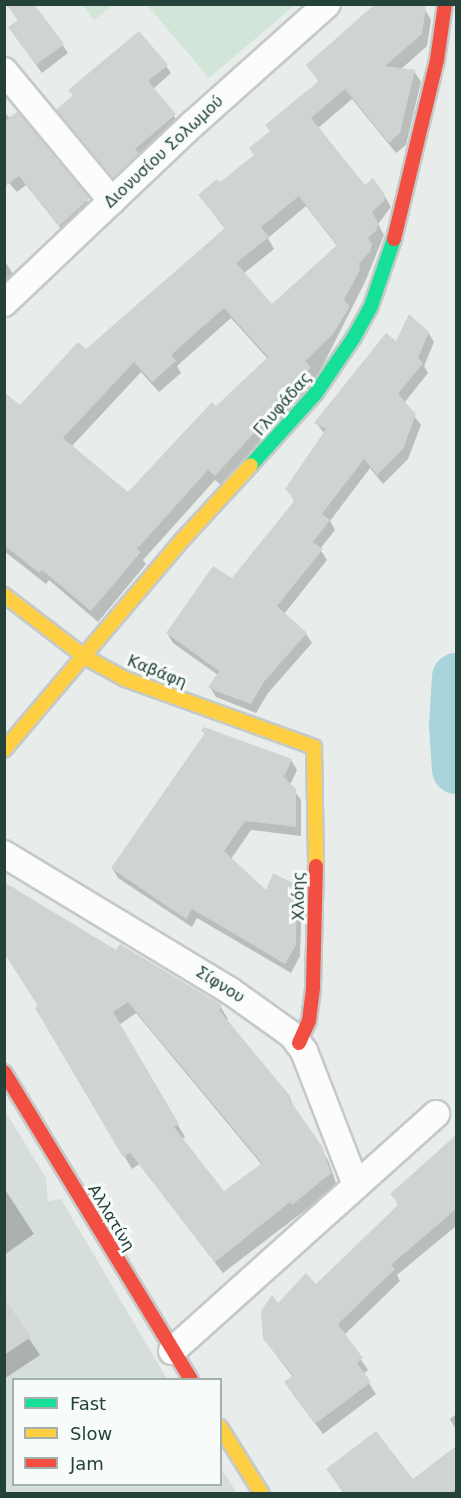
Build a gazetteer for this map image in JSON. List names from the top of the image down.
{
  "streets": {
    "street": [
      "Διονυσίου Σολωμού",
      "Γλυφάδας",
      "Καβάφη",
      "Χλόης",
      "Σίφνου",
      "Αλλατίνη"
    ]
  },
  "crossings": [
    ["Γλυφάδας", "Καβάφη"],
    ["Καβάφη", "Χλόης"],
    ["Χλόης", "Σίφνου"]
  ],
  "legend": ["Fast", "Slow", "Jam"]
}
